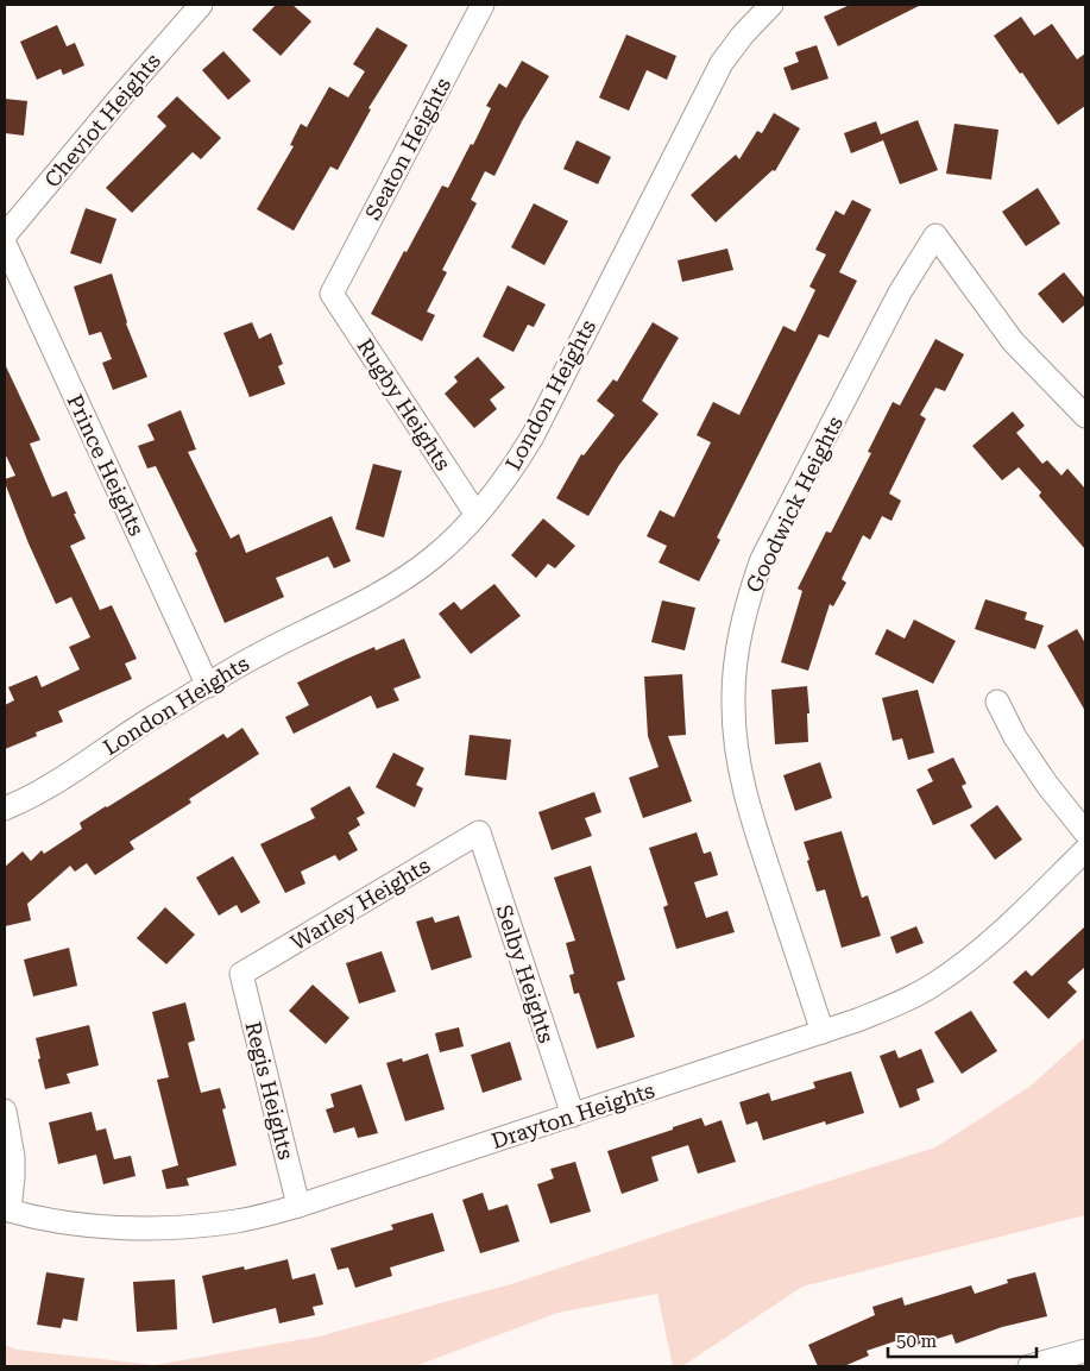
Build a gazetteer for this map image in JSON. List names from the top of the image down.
{
  "streets": {
    "street": [
      "Cheviot Heights",
      "Seaton Heights",
      "London Heights",
      "Rugby Heights",
      "Prince Heights",
      "Goodwick Heights",
      "Warley Heights",
      "Selby Heights",
      "Regis Heights",
      "Drayton Heights"
    ]
  },
  "crossings": [
    ["Seaton Heights", "Rugby Heights"],
    ["London Heights", "Rugby Heights"],
    ["London Heights", "Prince Heights"],
    ["Goodwick Heights", "Drayton Heights"],
    ["Warley Heights", "Selby Heights"],
    ["Warley Heights", "Regis Heights"],
    ["Selby Heights", "Drayton Heights"],
    ["Regis Heights", "Drayton Heights"]
  ],
  "scale_bar": "50 m"
}
